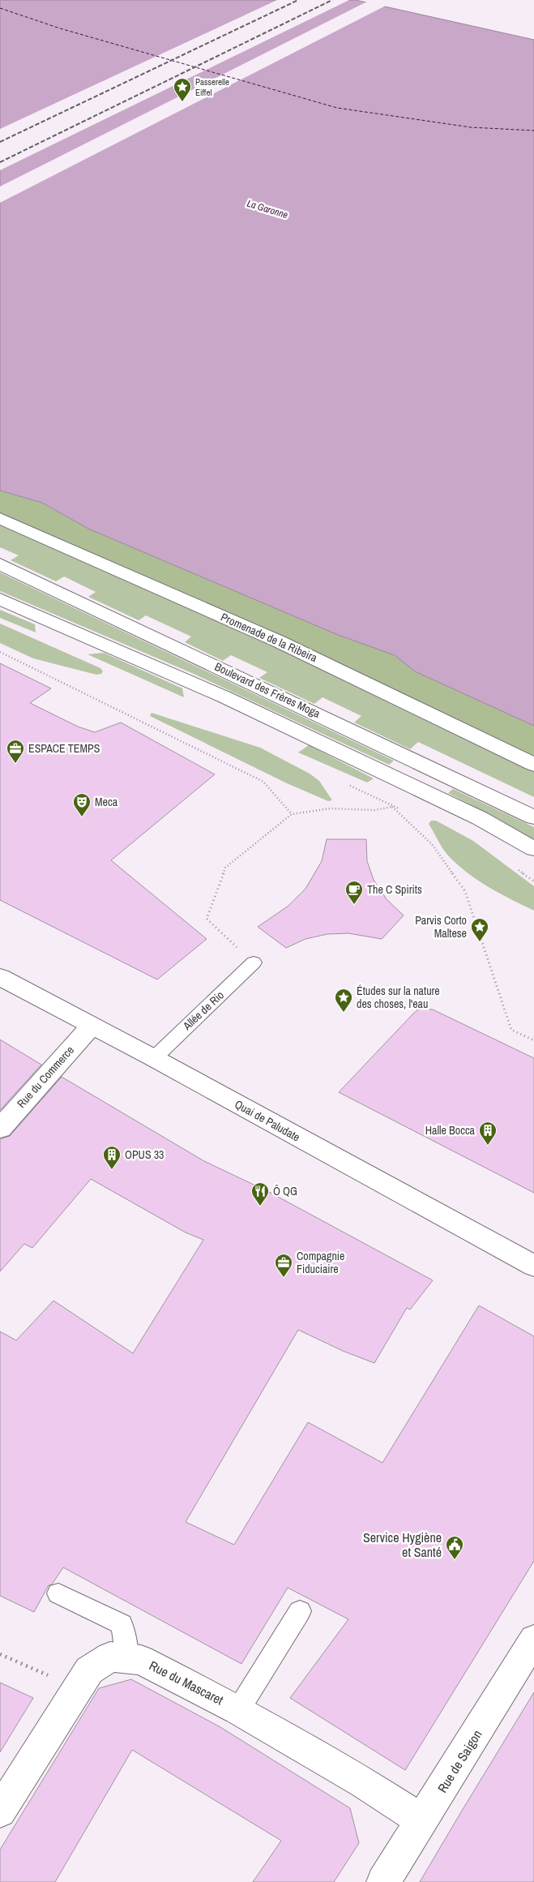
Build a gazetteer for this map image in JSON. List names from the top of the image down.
{
  "streets": {
    "street": [
      "Promenade de la Ribeira",
      "Boulevard des Frères Moga",
      "Rue du Commerce",
      "Quai de Paludate",
      "Rue du Mascaret",
      "Rue de Saigon"
    ],
    "lane": ["Allée de Rio"]
  },
  "crossings": [
    ["Allée de Rio", "Quai de Paludate"],
    ["Rue du Commerce", "Quai de Paludate"],
    ["Rue du Mascaret", "Rue de Saigon"]
  ],
  "water": ["La Garonne"],
  "places": {
    "place": ["Passerelle Eiffel", "Parvis Corto Maltese", "Études sur la nature des choses, l'eau"],
    "office": ["ESPACE TEMPS", "Compagnie Fiduciaire"],
    "theatre": ["Meca"],
    "cafe": ["The C Spirits"],
    "building": ["Halle Bocca", "OPUS 33"],
    "restaurant": ["Ô QG"],
    "public building": ["Service Hygiène et Santé"]
  }
}
